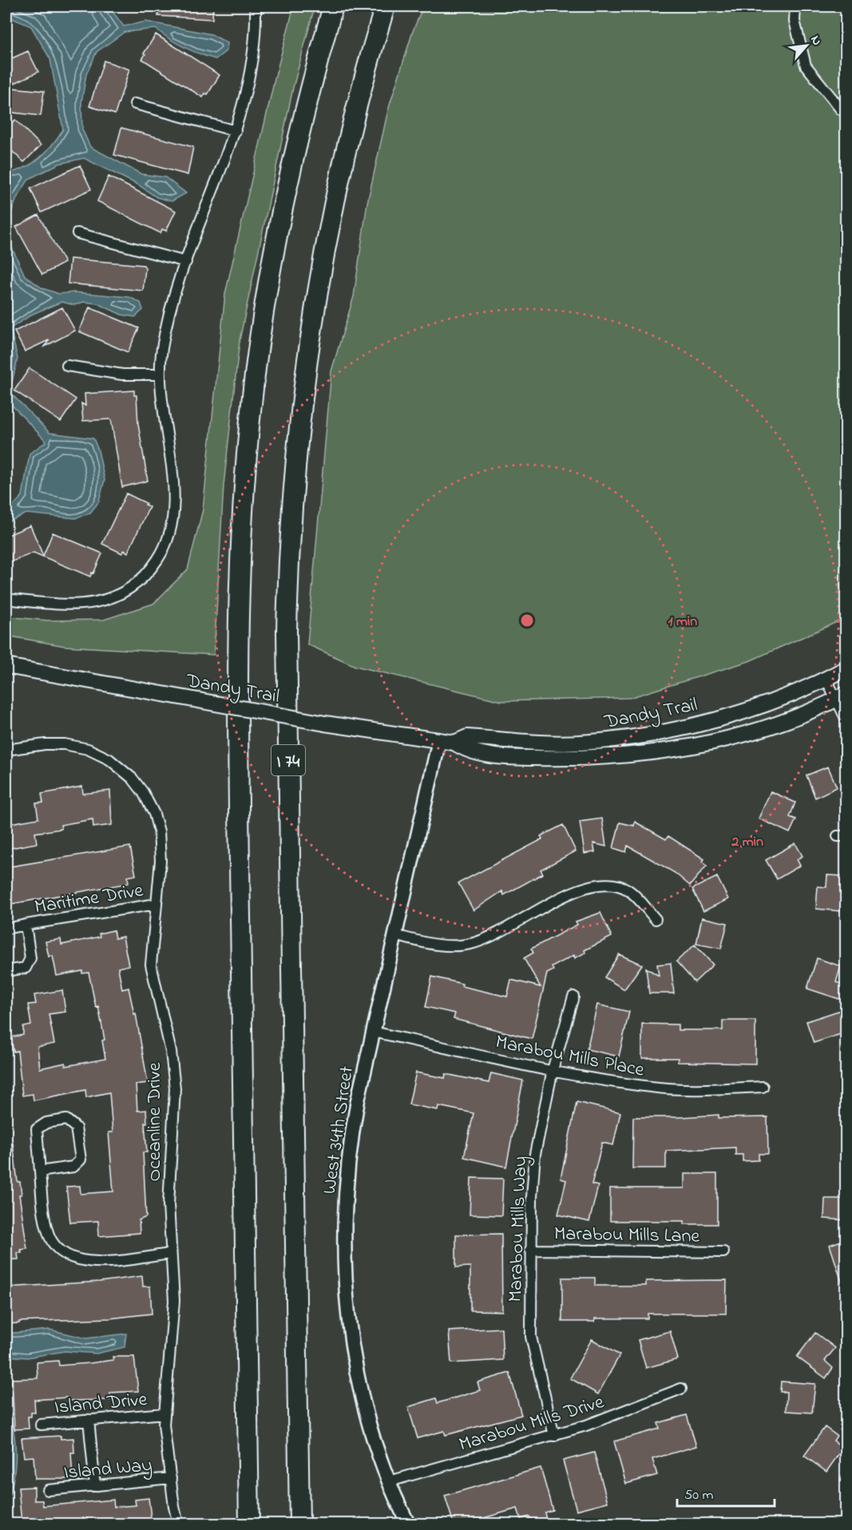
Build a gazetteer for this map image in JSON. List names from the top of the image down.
{
  "streets": {
    "highway": ["I 74"],
    "main road": ["Dandy Trail"],
    "street": [
      "Maritime Drive",
      "Marabou Mills Place",
      "Oceanline Drive",
      "West 34th Street",
      "Marabou Mills Way",
      "Marabou Mills Lane",
      "Island Drive",
      "Marabou Mills Drive",
      "Island Way"
    ]
  },
  "crossings": [
    ["Dandy Trail", "West 34th Street"],
    ["Maritime Drive", "Oceanline Drive"],
    ["Marabou Mills Place", "West 34th Street"],
    ["Marabou Mills Place", "Marabou Mills Way"],
    ["Oceanline Drive", "Island Drive"],
    ["Oceanline Drive", "Island Way"],
    ["West 34th Street", "Marabou Mills Drive"],
    ["Marabou Mills Way", "Marabou Mills Lane"],
    ["Marabou Mills Way", "Marabou Mills Drive"]
  ],
  "scale_bar": "50 m",
  "north": "top right",
  "rings": ["1 min", "2 min"]
}
